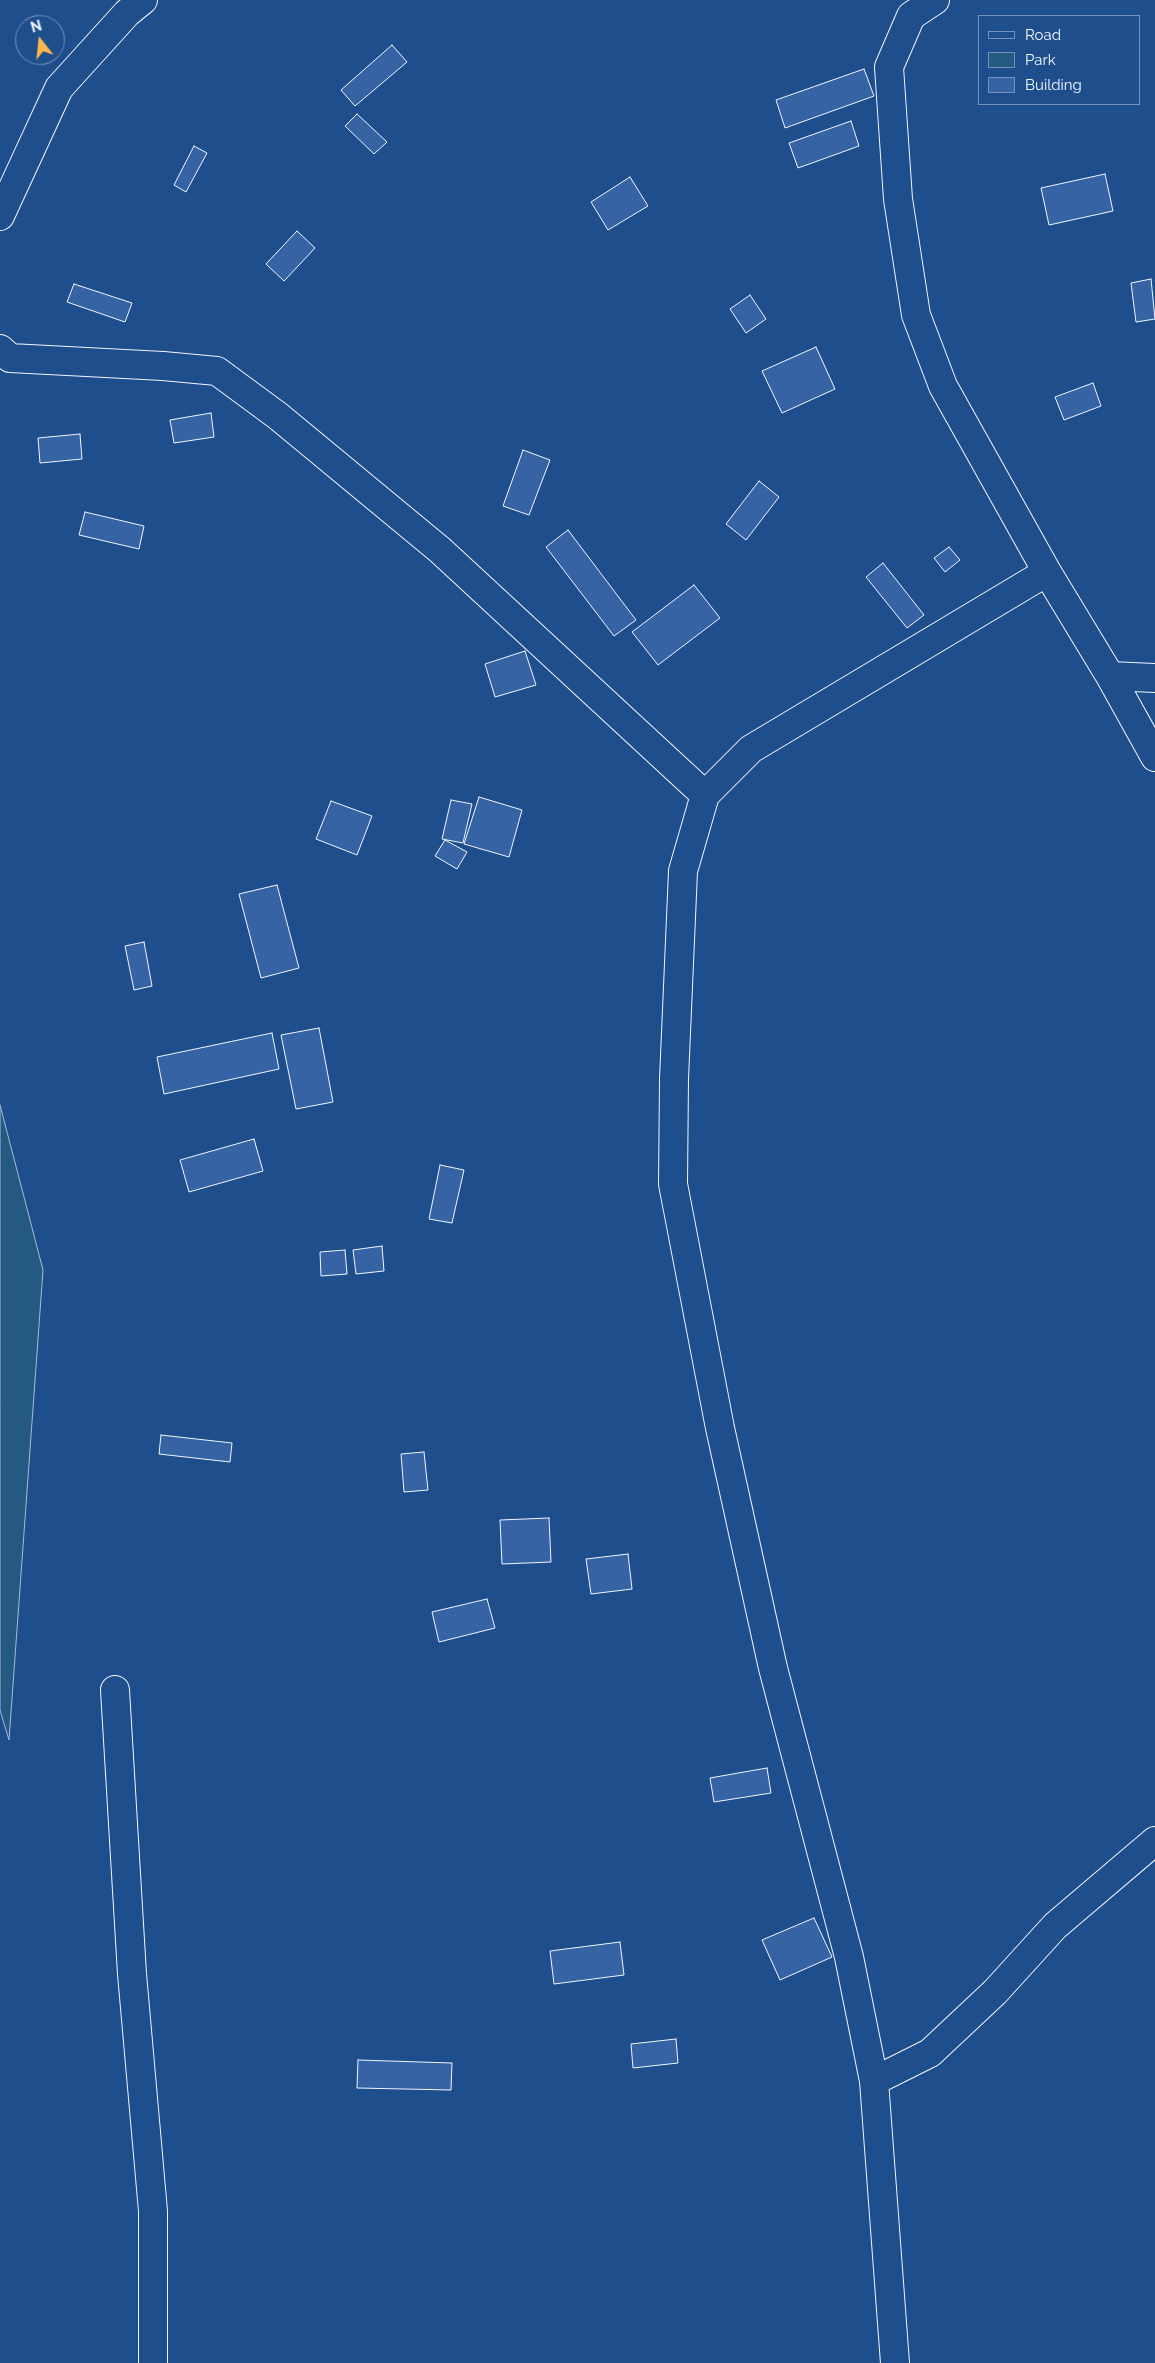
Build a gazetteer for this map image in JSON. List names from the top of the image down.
{
  "legend": ["Road", "Park", "Building"],
  "north": "top"
}
